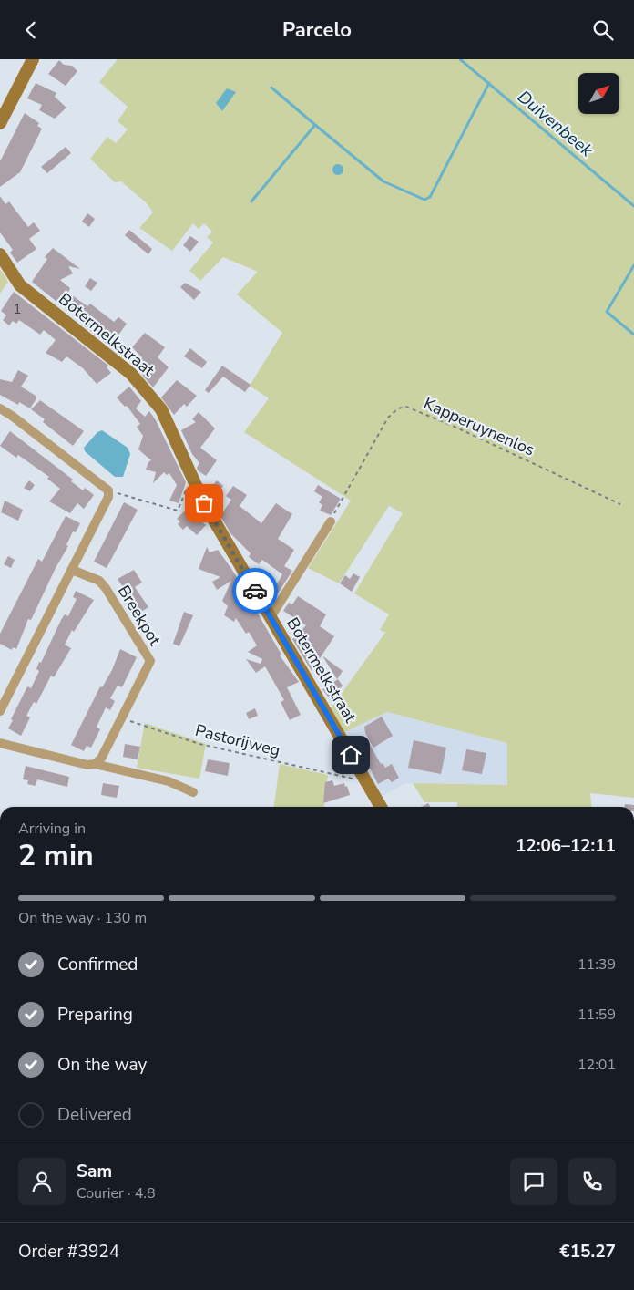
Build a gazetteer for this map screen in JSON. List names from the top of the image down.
{
  "streets": {
    "street": ["Botermelkstraat", "Breekpot"],
    "path": ["Kapperuynenlos", "Pastorijweg"]
  },
  "crossings": [
    ["Botermelkstraat", "Kapperuynenlos"],
    ["Breekpot", "Pastorijweg"]
  ],
  "water": ["Duivenbeek"],
  "house_numbers": ["1"],
  "north": "top right",
  "page": {
    "header": "Parcelo",
    "heading": ["2 min", "Arriving in", "12:06–12:11"],
    "panel": [
      "Sam",
      "Courier · 4.8",
      "Order #3924",
      "€15.27"
    ],
    "bar": "On the way · 130 m",
    "list": [
      ["Confirmed", "11:39"],
      ["Preparing", "11:59"],
      ["On the way", "12:01"],
      "Delivered"
    ]
  }
}
